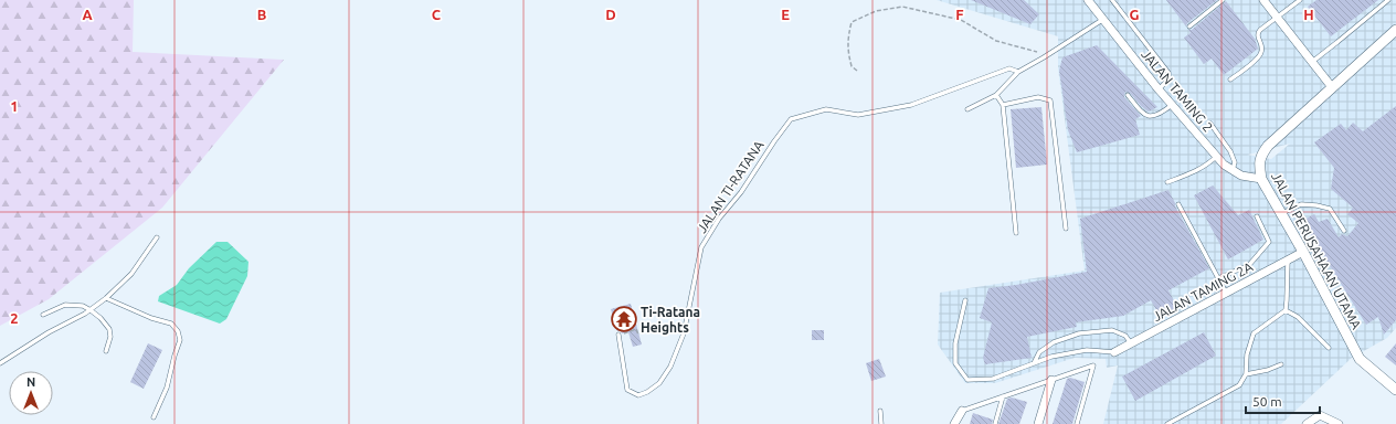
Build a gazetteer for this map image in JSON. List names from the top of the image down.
{
  "streets": {
    "street": ["JALAN TAMING 2", "JALAN PERUSAHAAN UTAMA", "JALAN TAMING 2A"],
    "lane": ["JALAN TI-RATANA"]
  },
  "crossings": [
    ["JALAN TAMING 2", "JALAN PERUSAHAAN UTAMA"],
    ["JALAN PERUSAHAAN UTAMA", "JALAN TAMING 2A"]
  ],
  "places": {
    "temple": ["Ti-Ratana Heights"]
  },
  "scale_bar": "50 m",
  "north": "top",
  "grid": {
    "columns": [
      "A",
      "B",
      "C",
      "D",
      "E",
      "F",
      "G",
      "H"
    ],
    "rows": ["1", "2"]
  }
}
